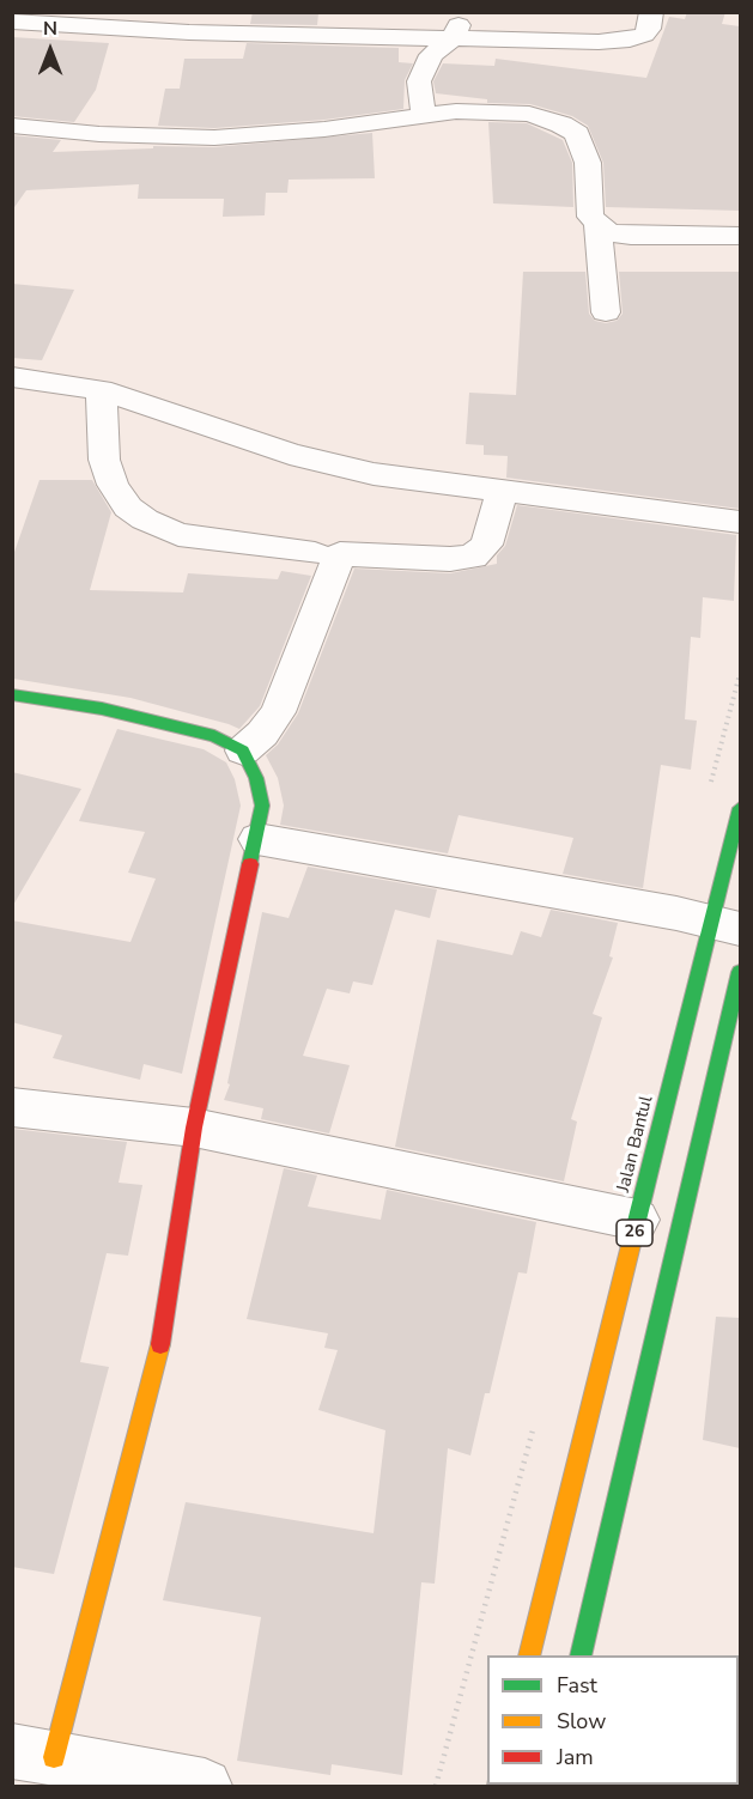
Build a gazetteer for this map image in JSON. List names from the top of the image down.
{
  "streets": {
    "main road": ["Jalan Bantul", "26"]
  },
  "legend": ["Fast", "Slow", "Jam"],
  "north": "top"
}
